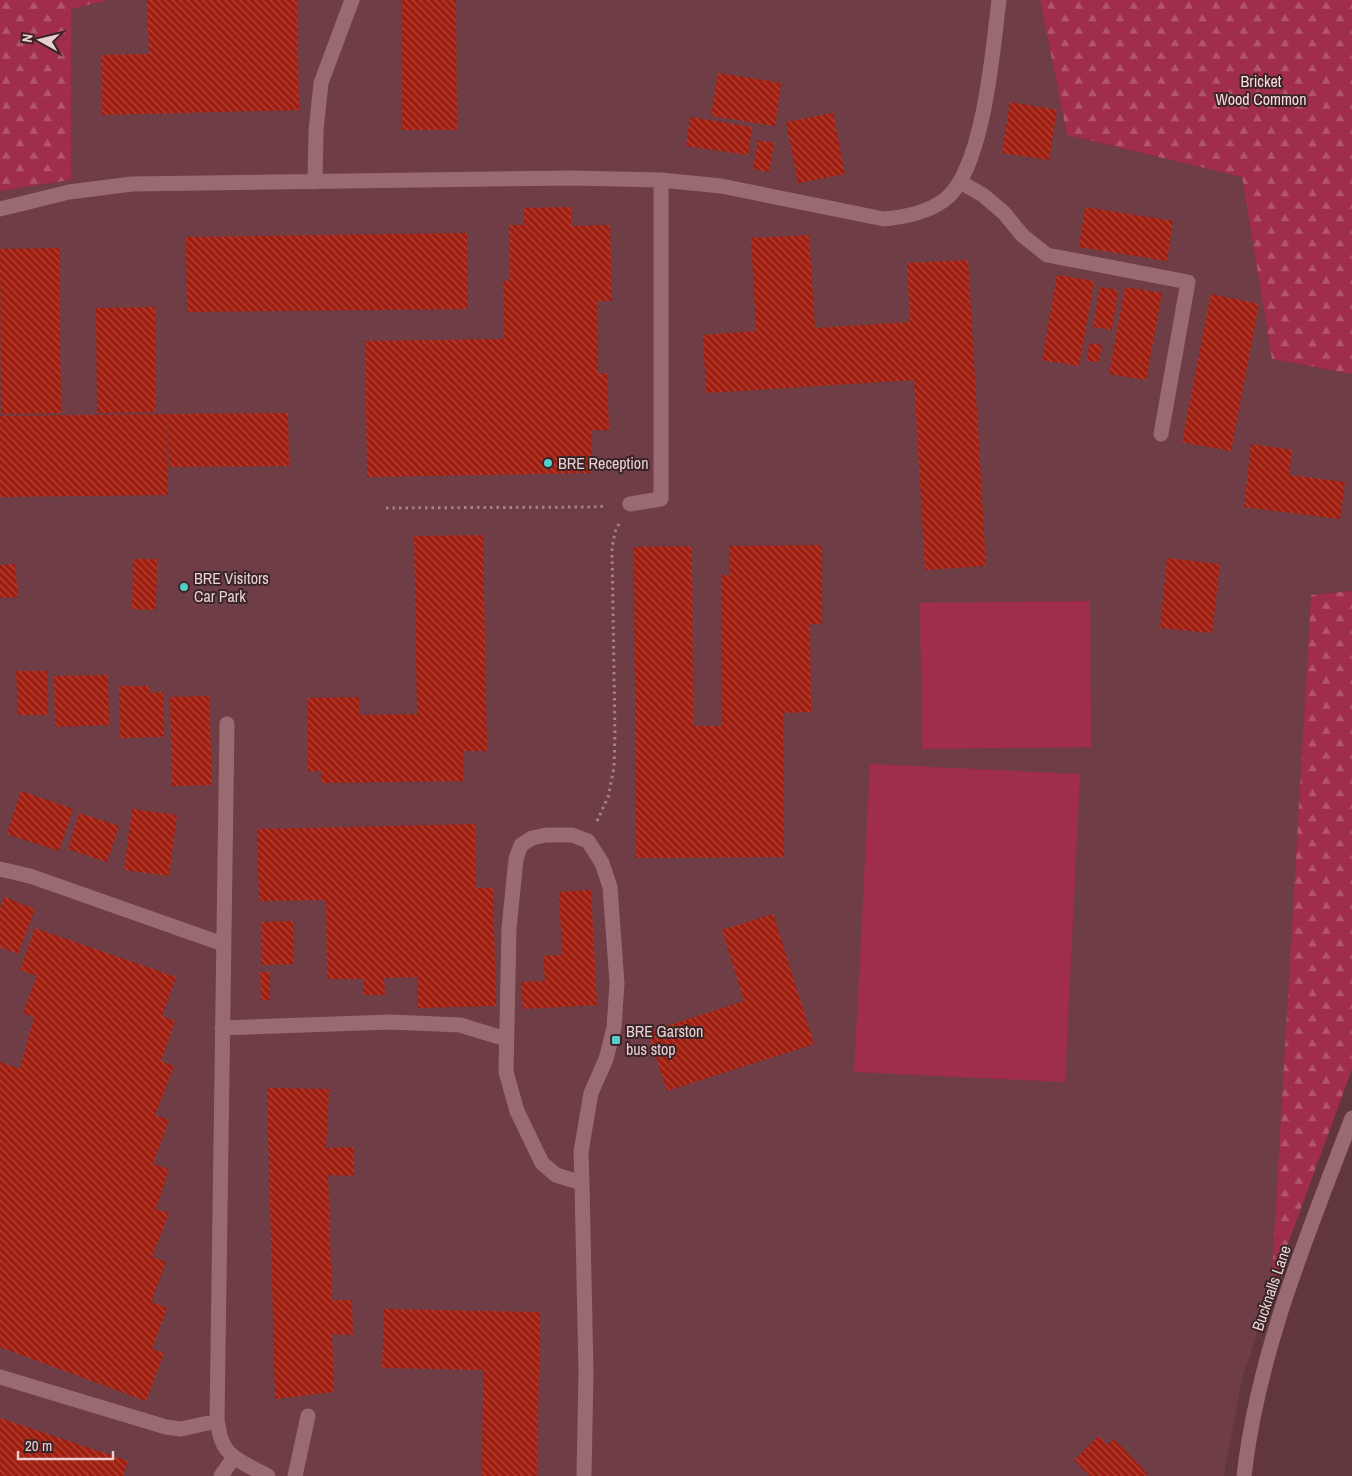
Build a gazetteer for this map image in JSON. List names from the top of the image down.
{
  "streets": {
    "street": ["Bucknalls Lane"]
  },
  "parks": ["Bricket Wood Common"],
  "places": {
    "other": ["BRE Reception", "BRE Visitors Car Park"],
    "transit": ["BRE Garston bus stop"]
  },
  "scale_bar": "20 m",
  "north": "left"
}
